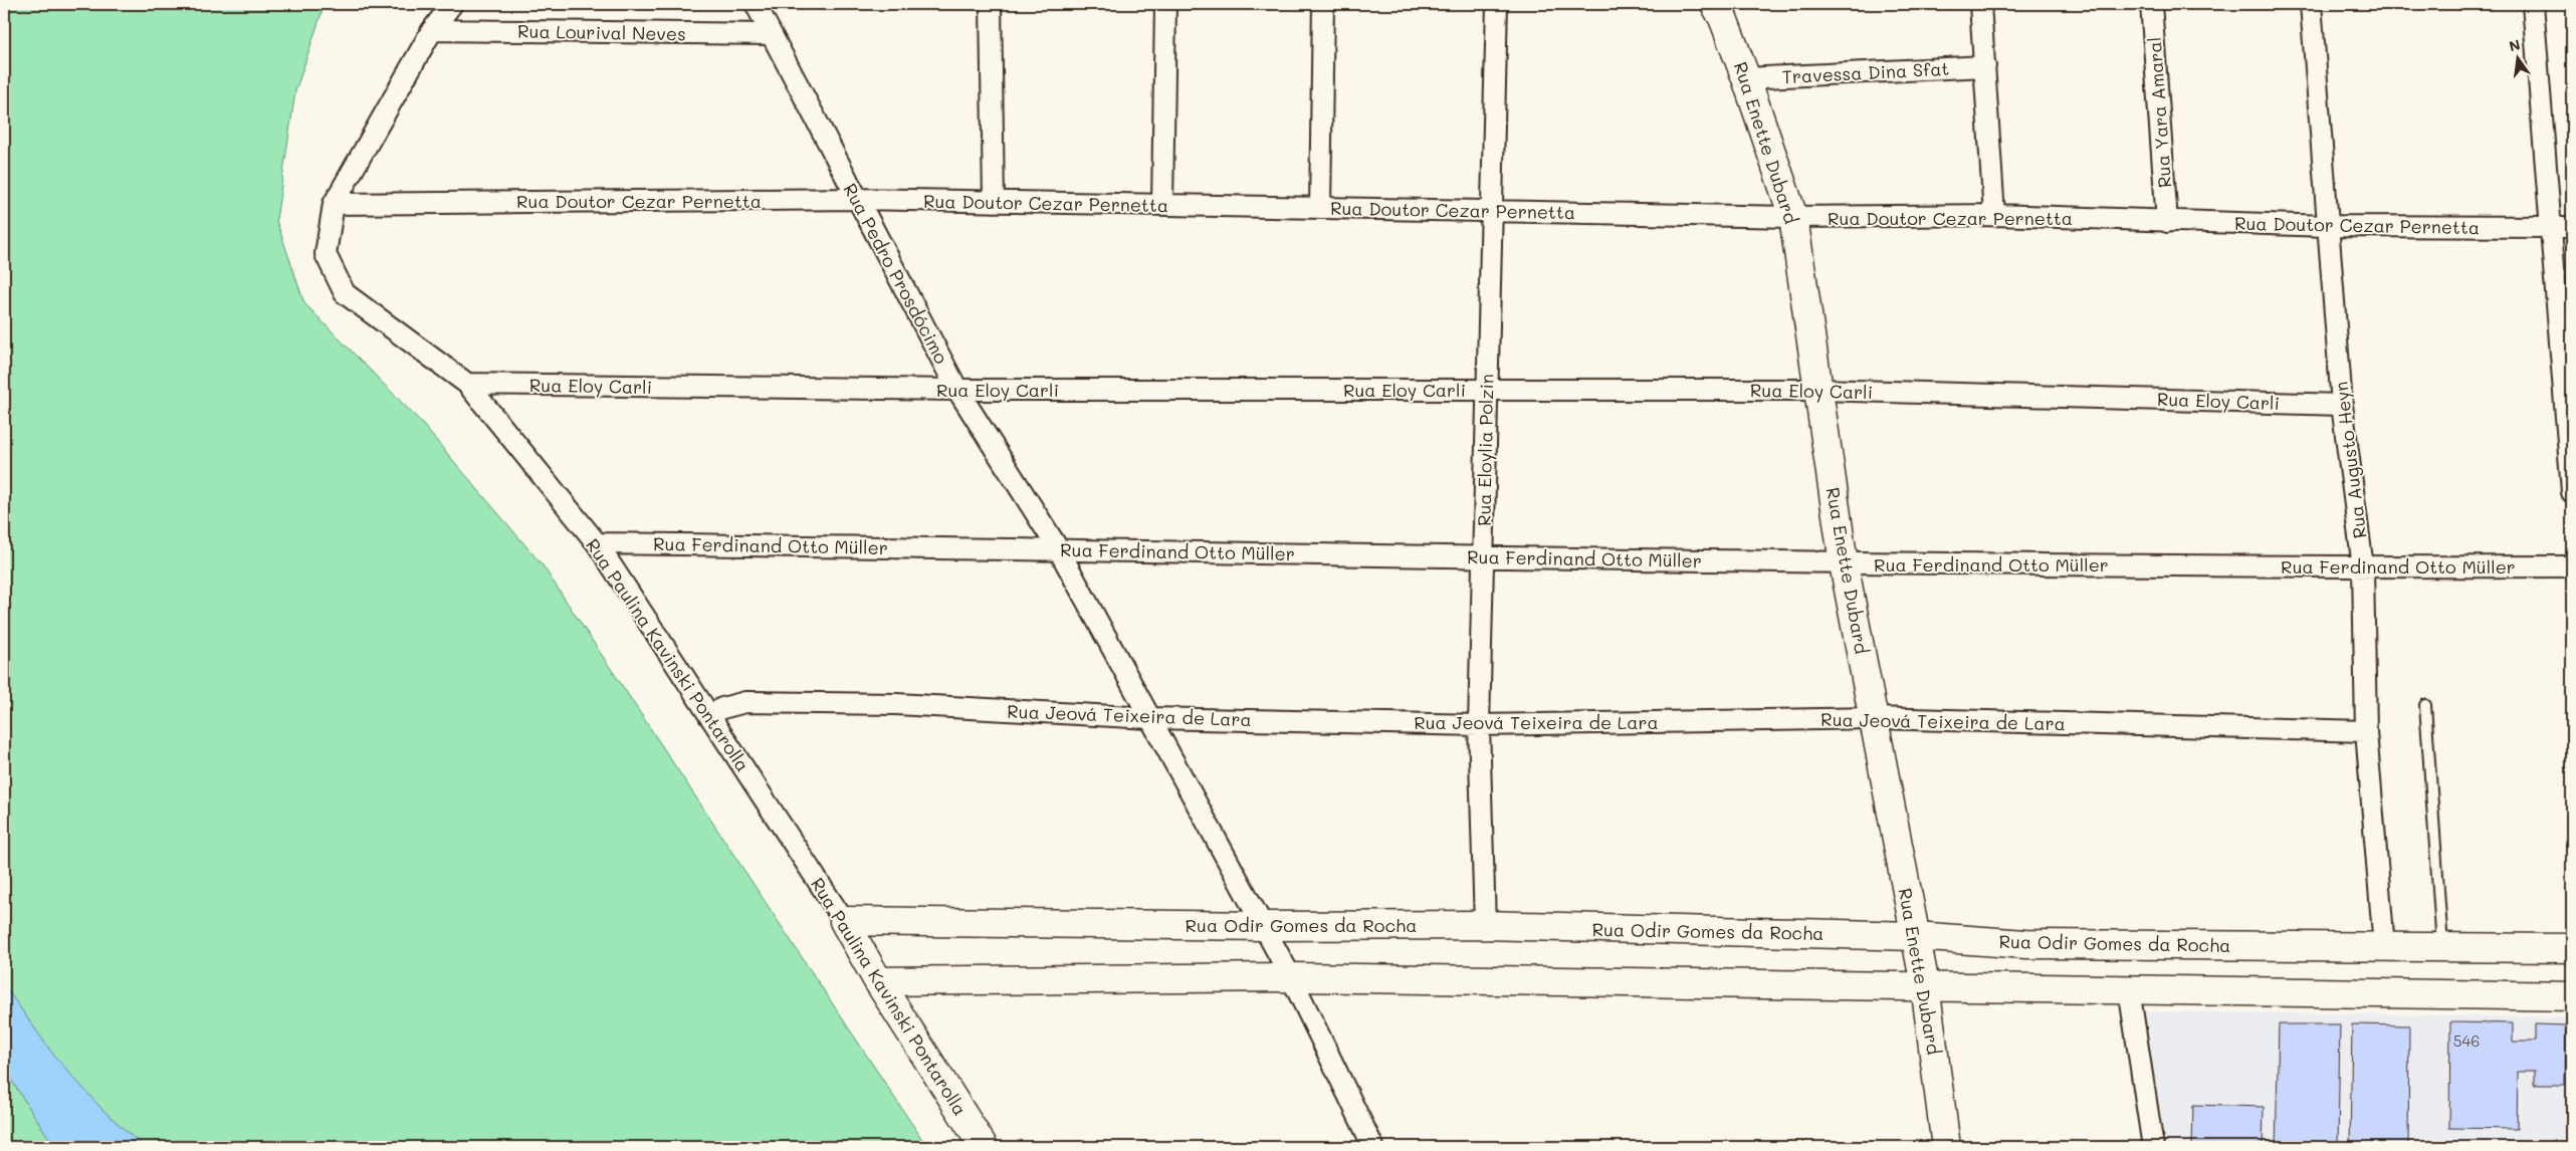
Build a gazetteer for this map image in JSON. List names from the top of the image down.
{
  "streets": {
    "street": [
      "Rua Lourival Neves",
      "Travessa Dina Sfat",
      "Rua Yara Amaral",
      "Rua Enette Dubard",
      "Rua Doutor Cezar Pernetta",
      "Rua Pedro Prosdócimo",
      "Rua Eloy Carli",
      "Rua Eloylia Polzin",
      "Rua Augusto Heyn",
      "Rua Ferdinand Otto Müller",
      "Rua Paulina Kavinski Pontarolla",
      "Rua Jeová Teixeira de Lara",
      "Rua Odir Gomes da Rocha"
    ]
  },
  "crossings": [
    ["Rua Lourival Neves", "Rua Pedro Prosdócimo"],
    ["Travessa Dina Sfat", "Rua Enette Dubard"],
    ["Rua Yara Amaral", "Rua Doutor Cezar Pernetta"],
    ["Rua Enette Dubard", "Rua Doutor Cezar Pernetta"],
    ["Rua Enette Dubard", "Rua Eloy Carli"],
    ["Rua Enette Dubard", "Rua Ferdinand Otto Müller"],
    ["Rua Enette Dubard", "Rua Jeová Teixeira de Lara"],
    ["Rua Enette Dubard", "Rua Odir Gomes da Rocha"],
    ["Rua Doutor Cezar Pernetta", "Rua Pedro Prosdócimo"],
    ["Rua Doutor Cezar Pernetta", "Rua Eloylia Polzin"],
    ["Rua Doutor Cezar Pernetta", "Rua Augusto Heyn"],
    ["Rua Doutor Cezar Pernetta", "Rua Paulina Kavinski Pontarolla"],
    ["Rua Pedro Prosdócimo", "Rua Eloy Carli"],
    ["Rua Pedro Prosdócimo", "Rua Ferdinand Otto Müller"],
    ["Rua Pedro Prosdócimo", "Rua Jeová Teixeira de Lara"],
    ["Rua Pedro Prosdócimo", "Rua Odir Gomes da Rocha"],
    ["Rua Eloy Carli", "Rua Eloylia Polzin"],
    ["Rua Eloy Carli", "Rua Augusto Heyn"],
    ["Rua Eloy Carli", "Rua Paulina Kavinski Pontarolla"],
    ["Rua Eloylia Polzin", "Rua Ferdinand Otto Müller"],
    ["Rua Eloylia Polzin", "Rua Jeová Teixeira de Lara"],
    ["Rua Eloylia Polzin", "Rua Odir Gomes da Rocha"],
    ["Rua Augusto Heyn", "Rua Ferdinand Otto Müller"],
    ["Rua Augusto Heyn", "Rua Jeová Teixeira de Lara"],
    ["Rua Augusto Heyn", "Rua Odir Gomes da Rocha"],
    ["Rua Ferdinand Otto Müller", "Rua Paulina Kavinski Pontarolla"],
    ["Rua Paulina Kavinski Pontarolla", "Rua Jeová Teixeira de Lara"],
    ["Rua Paulina Kavinski Pontarolla", "Rua Odir Gomes da Rocha"]
  ],
  "house_numbers": ["546"],
  "north": "top"
}
